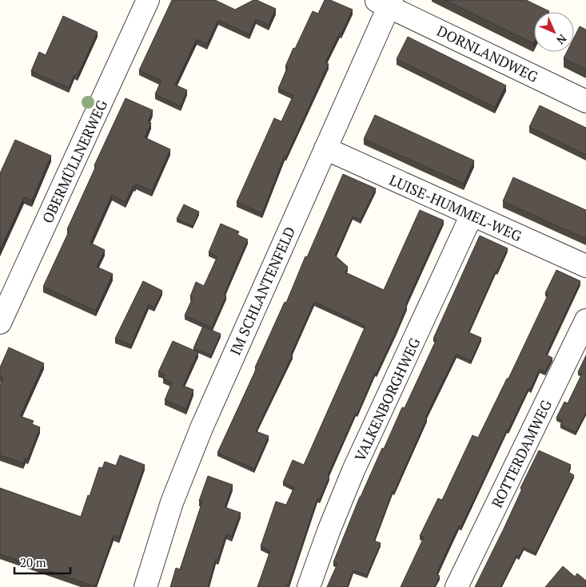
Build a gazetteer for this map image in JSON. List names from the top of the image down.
{
  "streets": {
    "street": [
      "DORNLANDWEG",
      "OBERMÜLLNERWEG",
      "LUISE-HUMMEL-WEG",
      "IM SCHLANTENFELD",
      "VALKENBORGHWEG",
      "ROTTERDAMWEG"
    ]
  },
  "crossings": [
    ["DORNLANDWEG", "IM SCHLANTENFELD"],
    ["LUISE-HUMMEL-WEG", "IM SCHLANTENFELD"],
    ["LUISE-HUMMEL-WEG", "VALKENBORGHWEG"]
  ],
  "scale_bar": "20 m",
  "north": "bottom right"
}
